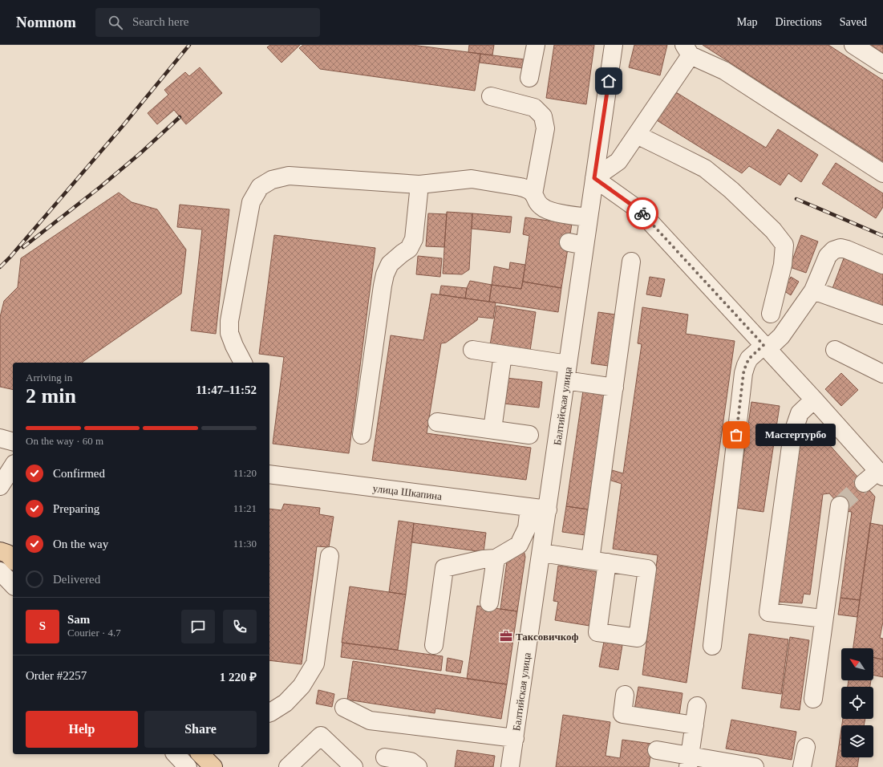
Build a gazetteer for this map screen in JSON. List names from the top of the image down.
{
  "streets": {
    "street": ["Балтийская улица", "улица Шкапина"]
  },
  "crossings": [
    ["Балтийская улица", "улица Шкапина"]
  ],
  "places": {
    "other": ["Мастертурбо"],
    "office": ["Таксовичкоф"]
  },
  "north": "top left",
  "page": {
    "header": "Nomnom",
    "search": "Search here",
    "nav": ["Map", "Directions", "Saved"],
    "heading": ["2 min", "Arriving in", "11:47–11:52"],
    "panel": [
      "Sam",
      "Courier · 4.7",
      "Order #2257",
      "1 220 ₽"
    ],
    "bar": "On the way · 60 m",
    "bubble": "Мастертурбо",
    "list": [
      ["Confirmed", "11:20"],
      ["Preparing", "11:21"],
      ["On the way", "11:30"],
      "Delivered"
    ],
    "round": "S",
    "buttons": ["Help", "Share"]
  }
}
